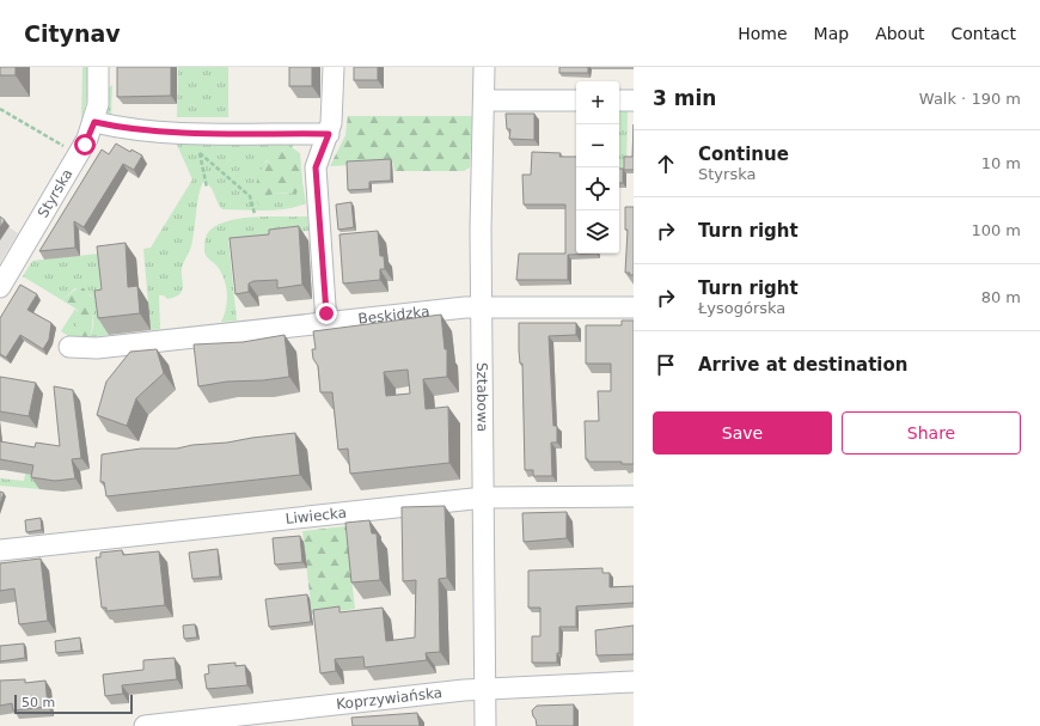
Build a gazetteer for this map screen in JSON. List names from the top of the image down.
{
  "streets": {
    "street": [
      "Styrska",
      "Beskidzka",
      "Sztabowa",
      "Liwiecka",
      "Koprzywiańska"
    ]
  },
  "crossings": [
    ["Beskidzka", "Sztabowa"],
    ["Sztabowa", "Liwiecka"],
    ["Sztabowa", "Koprzywiańska"]
  ],
  "scale_bar": "50 m",
  "page": {
    "header": "Citynav",
    "nav": [
      "Home",
      "Map",
      "About",
      "Contact"
    ],
    "heading": ["3 min", "Walk · 190 m"],
    "map_buttons": ["+", "−"],
    "list": [
      ["Continue", "Styrska", "10 m"],
      ["Turn right", "100 m"],
      ["Turn right", "Łysogórska", "80 m"],
      "Arrive at destination"
    ],
    "buttons": ["Save", "Share"],
    "scale": "50 m"
  }
}
